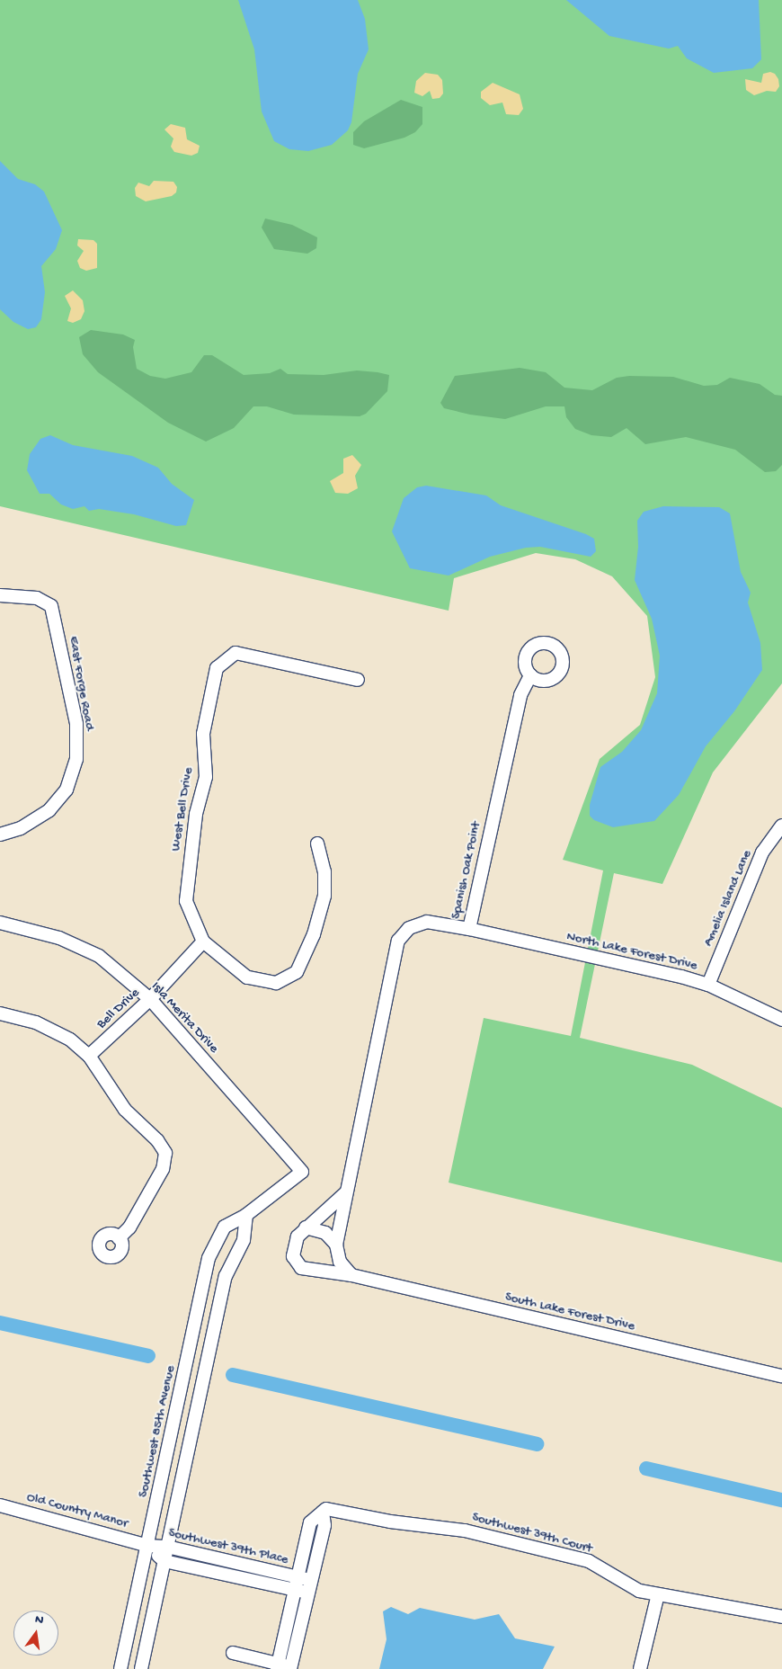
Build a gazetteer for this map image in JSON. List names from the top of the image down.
{
  "streets": {
    "street": [
      "East Forge Road",
      "West Bell Drive",
      "Spanish Oak Point",
      "Amelia Island Lane",
      "North Lake Forest Drive",
      "Bell Drive",
      "Isla Merita Drive",
      "South Lake Forest Drive",
      "Southwest 85th Avenue",
      "Old Country Manor",
      "Southwest 39th Court",
      "Southwest 39th Place"
    ]
  },
  "crossings": [
    ["West Bell Drive", "Bell Drive"],
    ["Spanish Oak Point", "North Lake Forest Drive"],
    ["Spanish Oak Point", "South Lake Forest Drive"],
    ["Amelia Island Lane", "North Lake Forest Drive"],
    ["Bell Drive", "Isla Merita Drive"],
    ["Isla Merita Drive", "Southwest 85th Avenue"],
    ["Southwest 85th Avenue", "Old Country Manor"],
    ["Southwest 85th Avenue", "Southwest 39th Place"],
    ["Old Country Manor", "Southwest 39th Place"]
  ],
  "north": "top"
}
